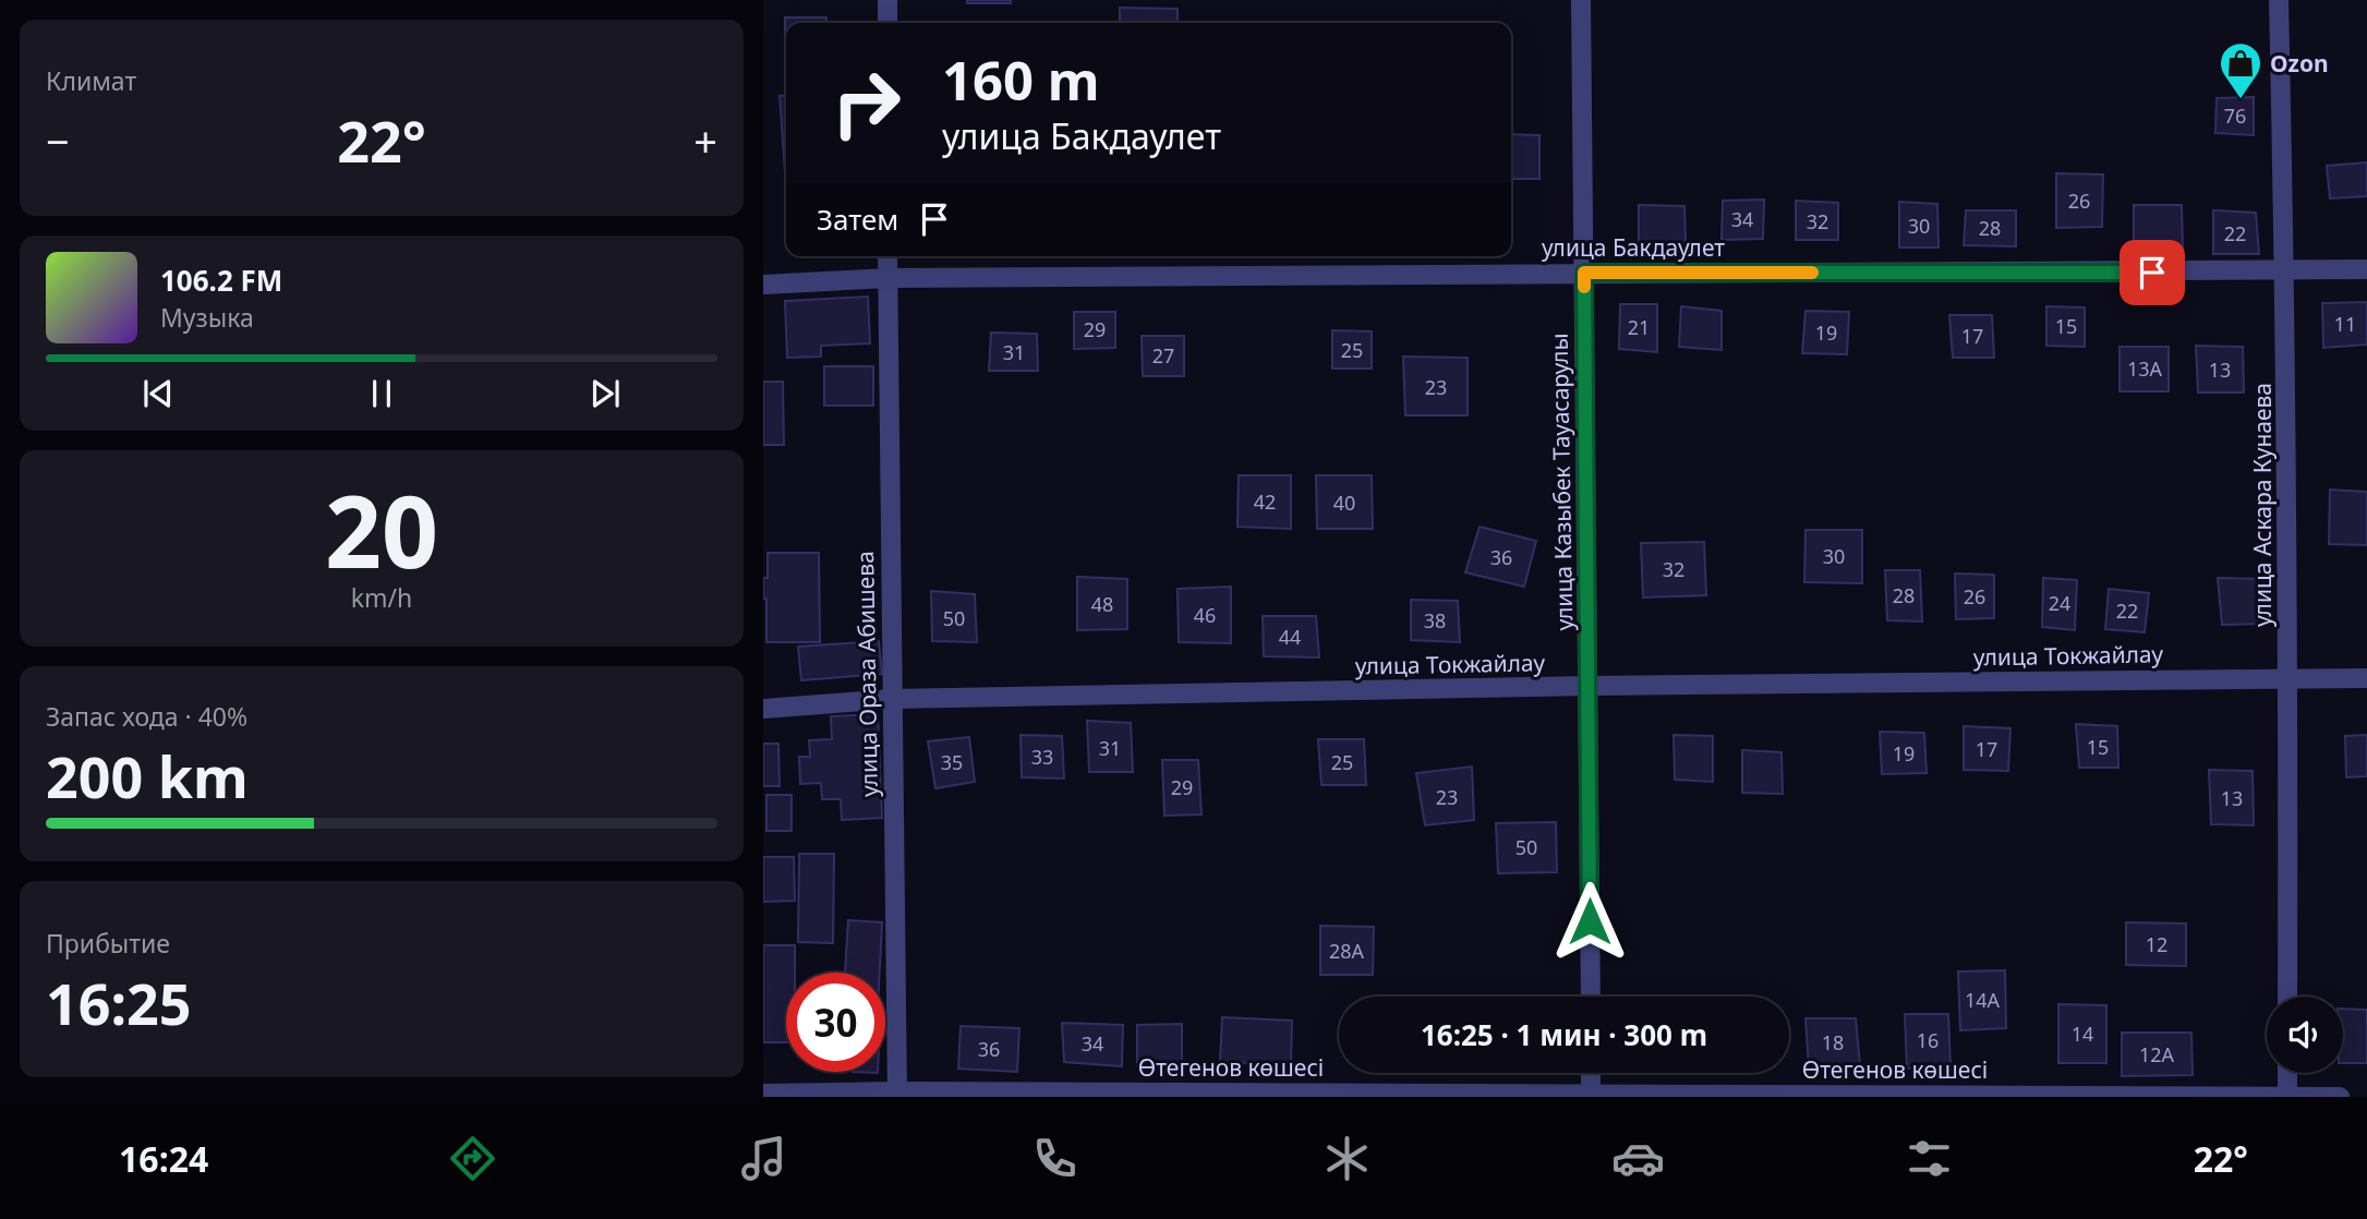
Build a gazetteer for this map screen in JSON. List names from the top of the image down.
{
  "streets": {
    "street": [
      "улица Бакдаулет",
      "улица Казыбек Тауасарулы",
      "улица Аскара Кунаева",
      "улица Токжайлау",
      "улица Ораза Абишева",
      "Өтегенов көшесі"
    ]
  },
  "crossings": [
    ["улица Бакдаулет", "улица Казыбек Тауасарулы"],
    ["улица Бакдаулет", "улица Аскара Кунаева"],
    ["улица Бакдаулет", "улица Ораза Абишева"],
    ["улица Казыбек Тауасарулы", "улица Токжайлау"],
    ["улица Аскара Кунаева", "улица Токжайлау"],
    ["улица Токжайлау", "улица Ораза Абишева"],
    ["улица Ораза Абишева", "Өтегенов көшесі"]
  ],
  "places": {
    "shop": ["Ozon"]
  },
  "house_numbers": [
    "76",
    "26",
    "34",
    "32",
    "30",
    "28",
    "22",
    "11",
    "15",
    "21",
    "29",
    "19",
    "17",
    "25",
    "31",
    "27",
    "13А",
    "13",
    "23",
    "42",
    "40",
    "30",
    "36",
    "32",
    "28",
    "26",
    "24",
    "48",
    "22",
    "46",
    "50",
    "38",
    "44",
    "15",
    "31",
    "17",
    "19",
    "33",
    "35",
    "25",
    "29",
    "23",
    "13",
    "50",
    "12",
    "28А",
    "14А",
    "14",
    "16",
    "18",
    "34",
    "36",
    "12А"
  ],
  "page": {
    "tile": [
      "Климат",
      ["20", "km/h"],
      ["Запас хода · 40%", "200 km"],
      ["Прибытие", "16:25"]
    ],
    "turn": ["160 m", "улица Бакдаулет"],
    "heat": ["−", "22°", "+"],
    "then": "Затем",
    "song": ["106.2 FM", "Музыка"],
    "limit": "30",
    "trip": "16:25 · 1 мин · 300 m",
    "tabs": ["16:24", "22°"]
  }
}
